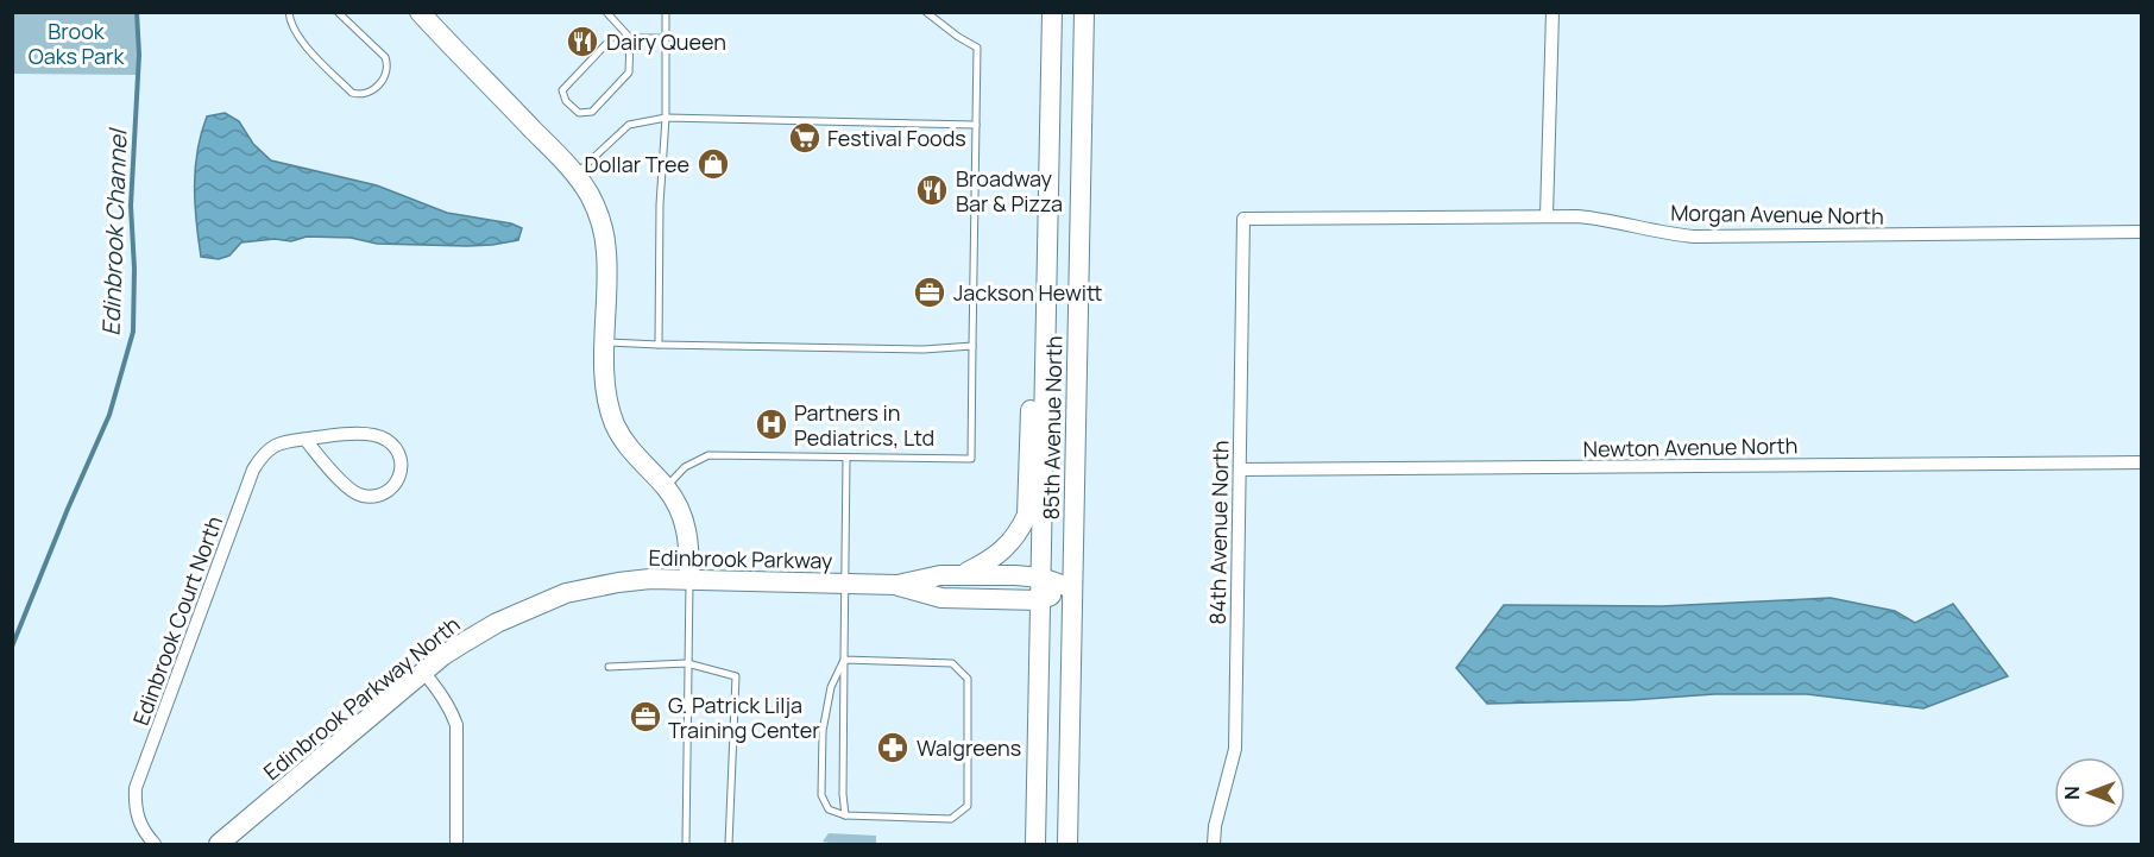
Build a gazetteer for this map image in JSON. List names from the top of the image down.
{
  "streets": {
    "main road": ["85th Avenue North", "Edinbrook Parkway", "Edinbrook Parkway North"],
    "street": [
      "Morgan Avenue North",
      "Newton Avenue North",
      "84th Avenue North",
      "Edinbrook Court North"
    ]
  },
  "crossings": [
    ["Morgan Avenue North", "84th Avenue North"],
    ["85th Avenue North", "Edinbrook Parkway"],
    ["Newton Avenue North", "84th Avenue North"],
    ["Edinbrook Parkway", "Edinbrook Parkway North"]
  ],
  "water": ["Edinbrook Channel"],
  "parks": ["Brook Oaks Park"],
  "places": {
    "restaurant": ["Dairy Queen", "Broadway Bar & Pizza"],
    "supermarket": ["Festival Foods"],
    "shop": ["Dollar Tree"],
    "office": ["Jackson Hewitt", "G. Patrick Lilja Training Center"],
    "hospital": ["Partners in Pediatrics, Ltd"],
    "pharmacy": ["Walgreens"]
  },
  "north": "left"
}
